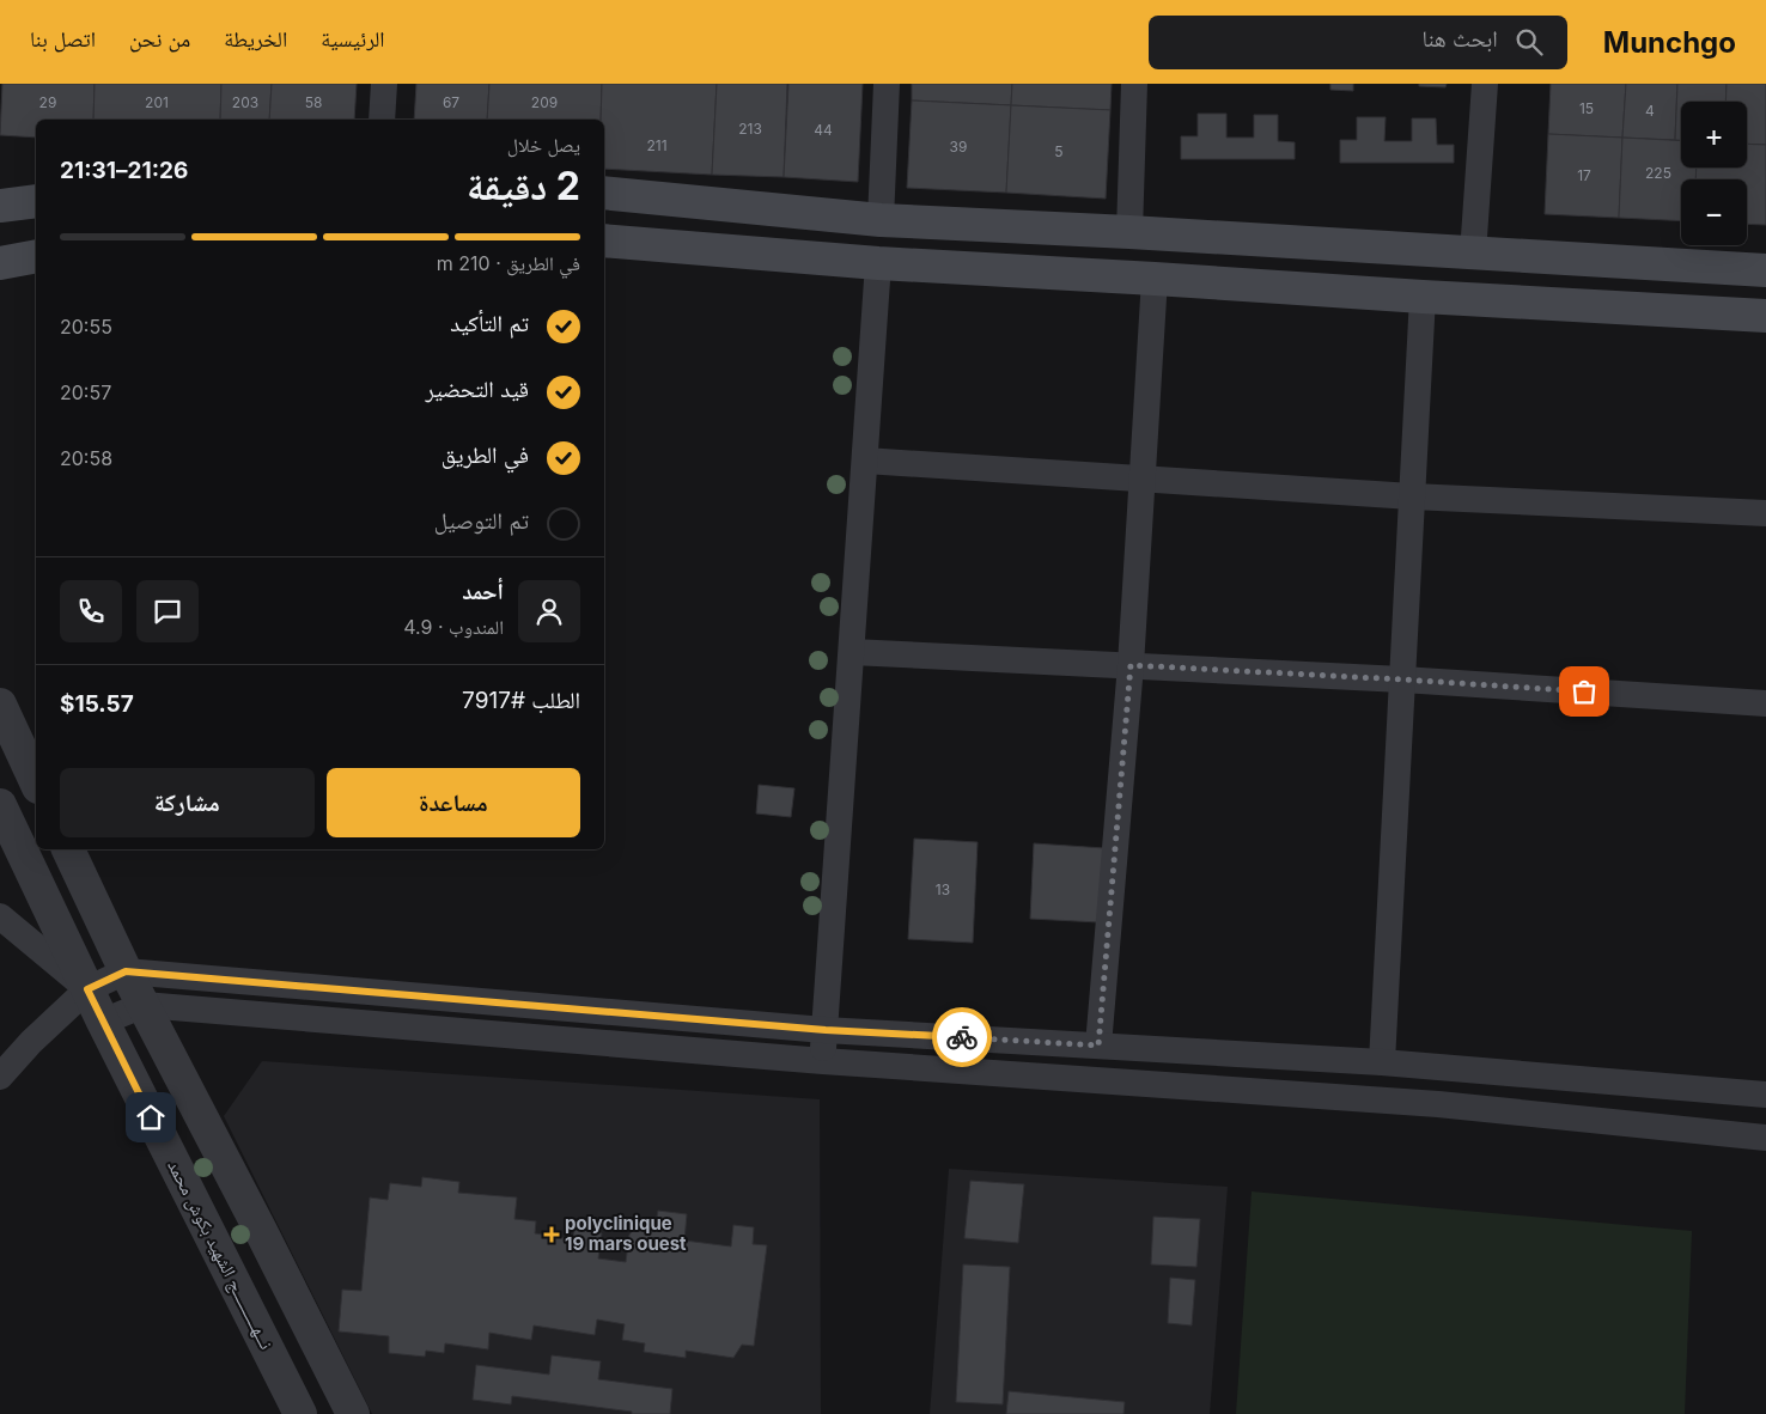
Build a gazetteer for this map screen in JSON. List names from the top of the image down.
{
  "streets": {
    "street": ["نـــهـــــــــــج الشهيد بكوش محمد"]
  },
  "places": {
    "health": ["polyclinique 19 mars ouest"]
  },
  "house_numbers": [
    "29",
    "201",
    "203",
    "58",
    "67",
    "209",
    "15",
    "4",
    "213",
    "44",
    "211",
    "39",
    "5",
    "225",
    "17",
    "13"
  ],
  "page": {
    "header": "Munchgo",
    "search": "ابحث هنا",
    "nav": [
      "الرئيسية",
      "الخريطة",
      "من نحن",
      "اتصل بنا"
    ],
    "map_buttons": ["+", "−"],
    "heading": ["2 دقيقة", "يصل خلال", "21:26–21:31"],
    "panel": [
      "أحمد",
      "المندوب · 4.9",
      "الطلب #7917",
      "$15.57"
    ],
    "bar": "في الطريق · 210 m",
    "list": [
      ["تم التأكيد", "20:55"],
      ["قيد التحضير", "20:57"],
      ["في الطريق", "20:58"],
      "تم التوصيل"
    ],
    "buttons": ["مساعدة", "مشاركة"]
  }
}
